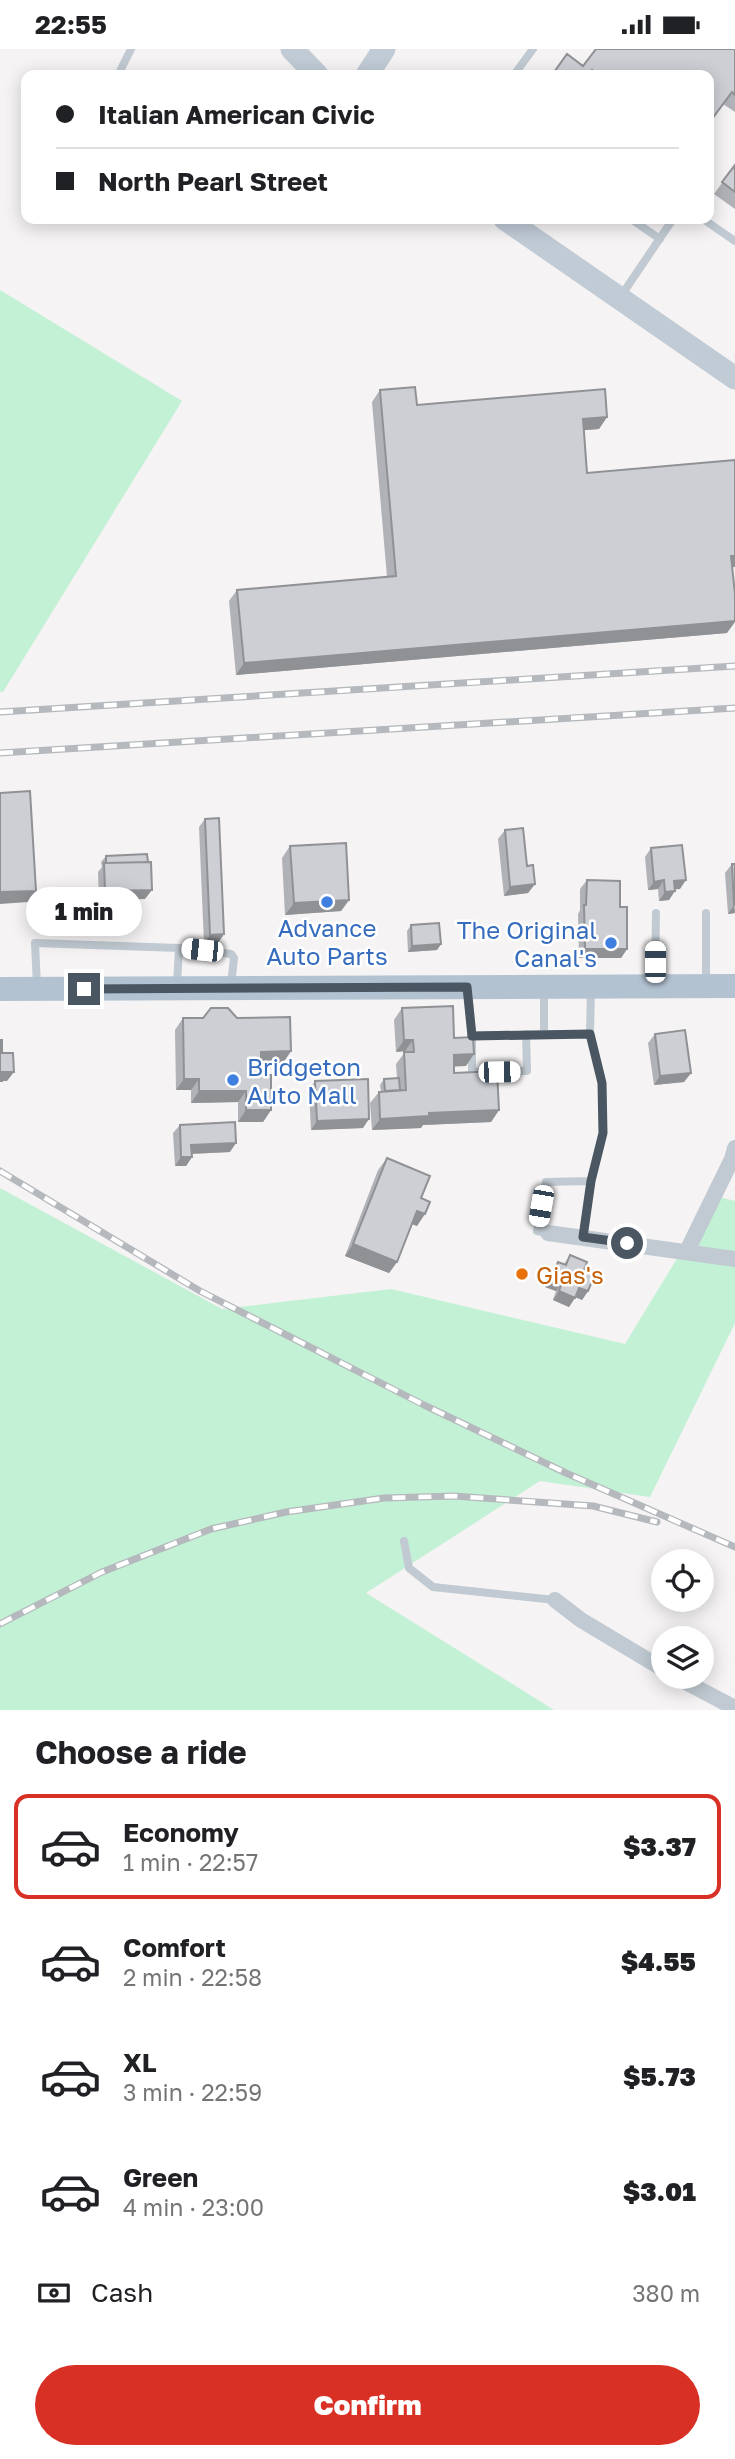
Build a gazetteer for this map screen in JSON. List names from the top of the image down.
{
  "places": [
    "Advance Auto Parts",
    "The Original Canal's",
    "Bridgeton Auto Mall",
    "Gias's"
  ],
  "page": {
    "status": "22:55",
    "banner": ["Italian American Civic", "North Pearl Street"],
    "bubble": "1 min",
    "heading": "Choose a ride",
    "list": [
      {
        "name": "Economy",
        "note": "1 min · 22:57",
        "value": "$3.37"
      },
      {
        "name": "Comfort",
        "note": "2 min · 22:58",
        "value": "$4.55"
      },
      {
        "name": "XL",
        "note": "3 min · 22:59",
        "value": "$5.73"
      },
      {
        "name": "Green",
        "note": "4 min · 23:00",
        "value": "$3.01"
      }
    ],
    "pay": ["Cash", "380 m"],
    "buttons": "Confirm"
  }
}
